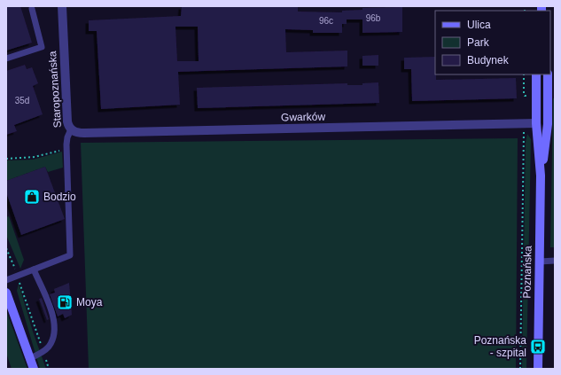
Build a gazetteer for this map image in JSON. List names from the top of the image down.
{
  "streets": {
    "main road": ["Poznańska"],
    "street": ["Staropoznańska", "Gwarków"]
  },
  "crossings": [
    ["Staropoznańska", "Gwarków"],
    ["Gwarków", "Poznańska"]
  ],
  "places": {
    "shop": ["Bodzio"],
    "fuel station": ["Moya"],
    "bus stop": ["Poznańska - szpital"]
  },
  "house_numbers": ["96b", "96c", "35d"],
  "legend": ["Ulica", "Park", "Budynek"]
}
